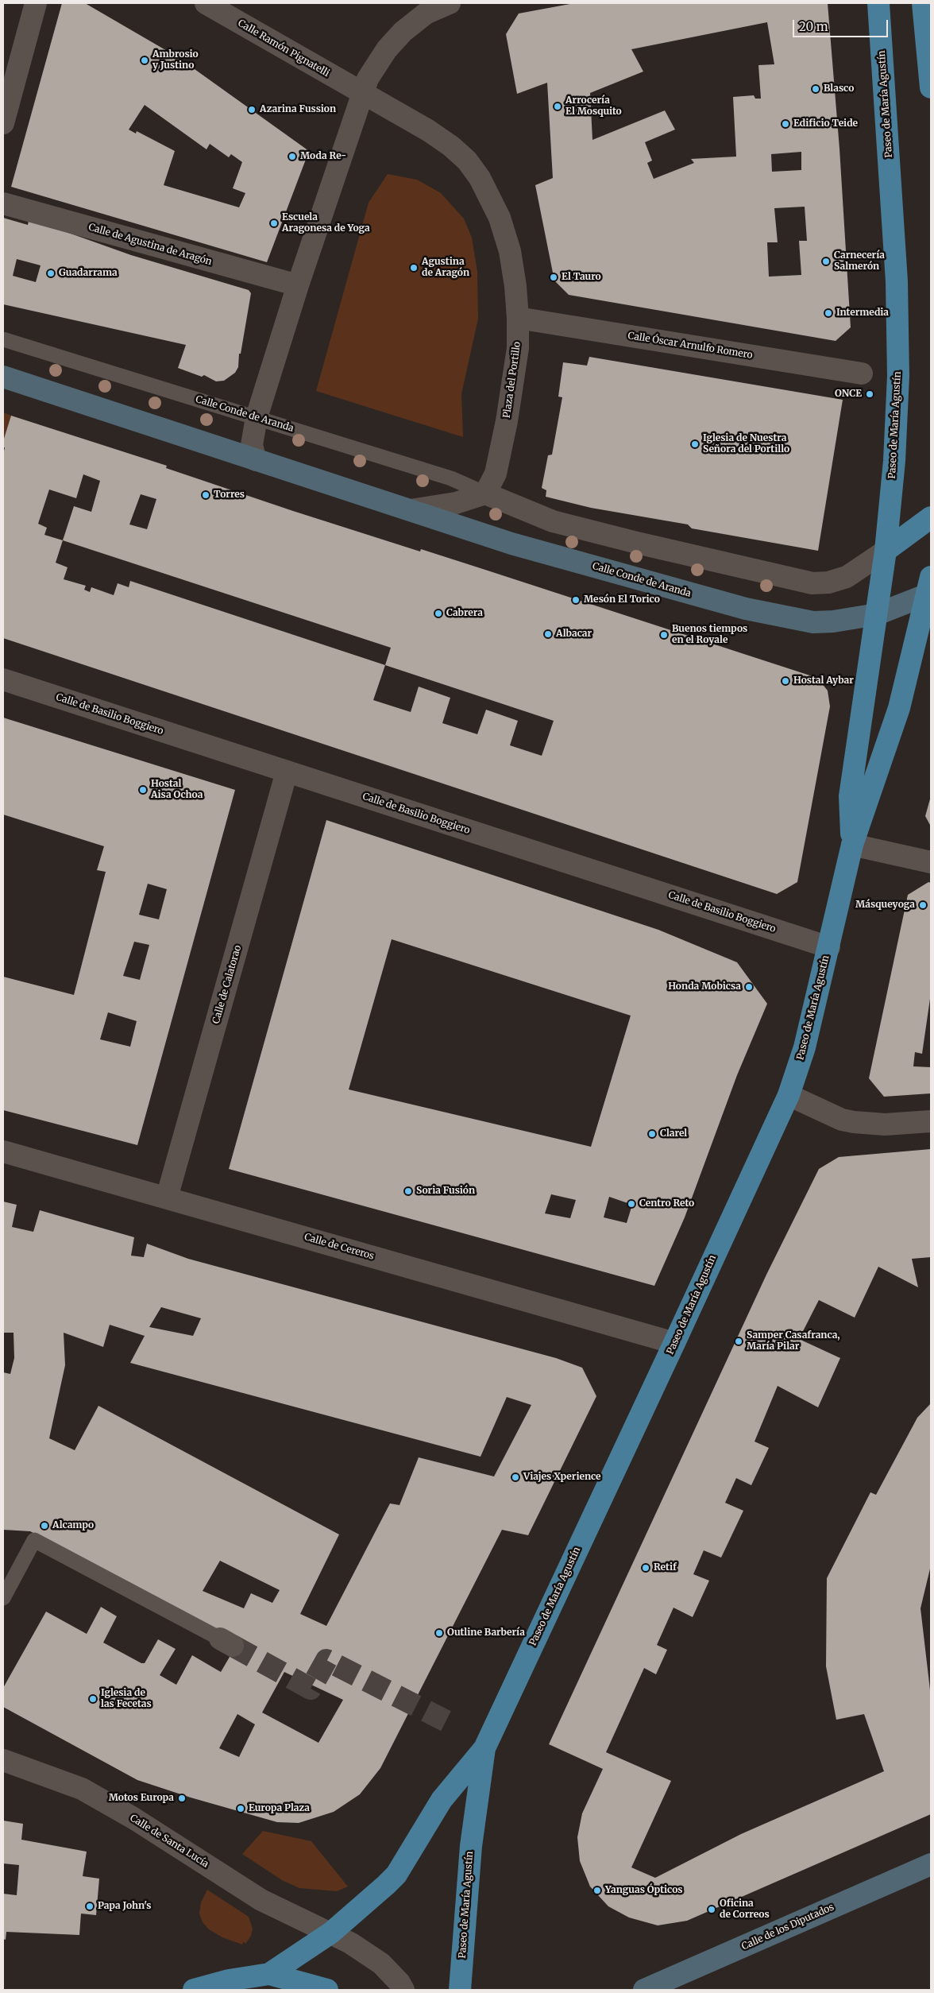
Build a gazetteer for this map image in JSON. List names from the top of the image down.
{
  "streets": {
    "main road": ["Paseo de María Agustín", "Calle Conde de Aranda"],
    "street": [
      "Calle Ramón Pignatelli",
      "Calle de Agustina de Aragón",
      "Calle Óscar Arnulfo Romero",
      "Plaza del Portillo",
      "Calle de Basilio Boggiero",
      "Calle de Calatorao",
      "Calle de Cereros",
      "Calle de Santa Lucía",
      "Calle de los Diputados"
    ]
  },
  "crossings": [
    ["Calle Ramón Pignatelli", "Plaza del Portillo"],
    ["Paseo de María Agustín", "Calle Conde de Aranda"],
    ["Paseo de María Agustín", "Calle de Basilio Boggiero"],
    ["Paseo de María Agustín", "Calle de Cereros"],
    ["Paseo de María Agustín", "Calle de Santa Lucía"],
    ["Calle Óscar Arnulfo Romero", "Plaza del Portillo"],
    ["Plaza del Portillo", "Calle Conde de Aranda"],
    ["Calle de Basilio Boggiero", "Calle de Calatorao"],
    ["Calle de Calatorao", "Calle de Cereros"]
  ],
  "places": [
    "Ambrosio y Justino",
    "Blasco",
    "Arrocería El Mosquito",
    "Azarina Fussion",
    "Edificio Teide",
    "Moda Re-",
    "Escuela Aragonesa de Yoga",
    "Carnecería Salmerón",
    "Agustina de Aragón",
    "Guadarrama",
    "El Tauro",
    "Intermedia",
    "ONCE",
    "Iglesia de Nuestra Señora del Portillo",
    "Torres",
    "Mesón El Torico",
    "Cabrera",
    "Albacar",
    "Buenos tiempos en el Royale",
    "Hostal Aybar",
    "Hostal Aisa Ochoa",
    "Másqueyoga",
    "Honda Mobicsa",
    "Clarel",
    "Soria Fusión",
    "Centro Reto",
    "Samper Casafranca, María Pilar",
    "Viajes Xperience",
    "Alcampo",
    "Retif",
    "Outline Barbería",
    "Iglesia de las Fecetas",
    "Motos Europa",
    "Europa Plaza",
    "Yanguas Ópticos",
    "Papa John's",
    "Oficina de Correos"
  ],
  "scale_bar": "20 m"
}
